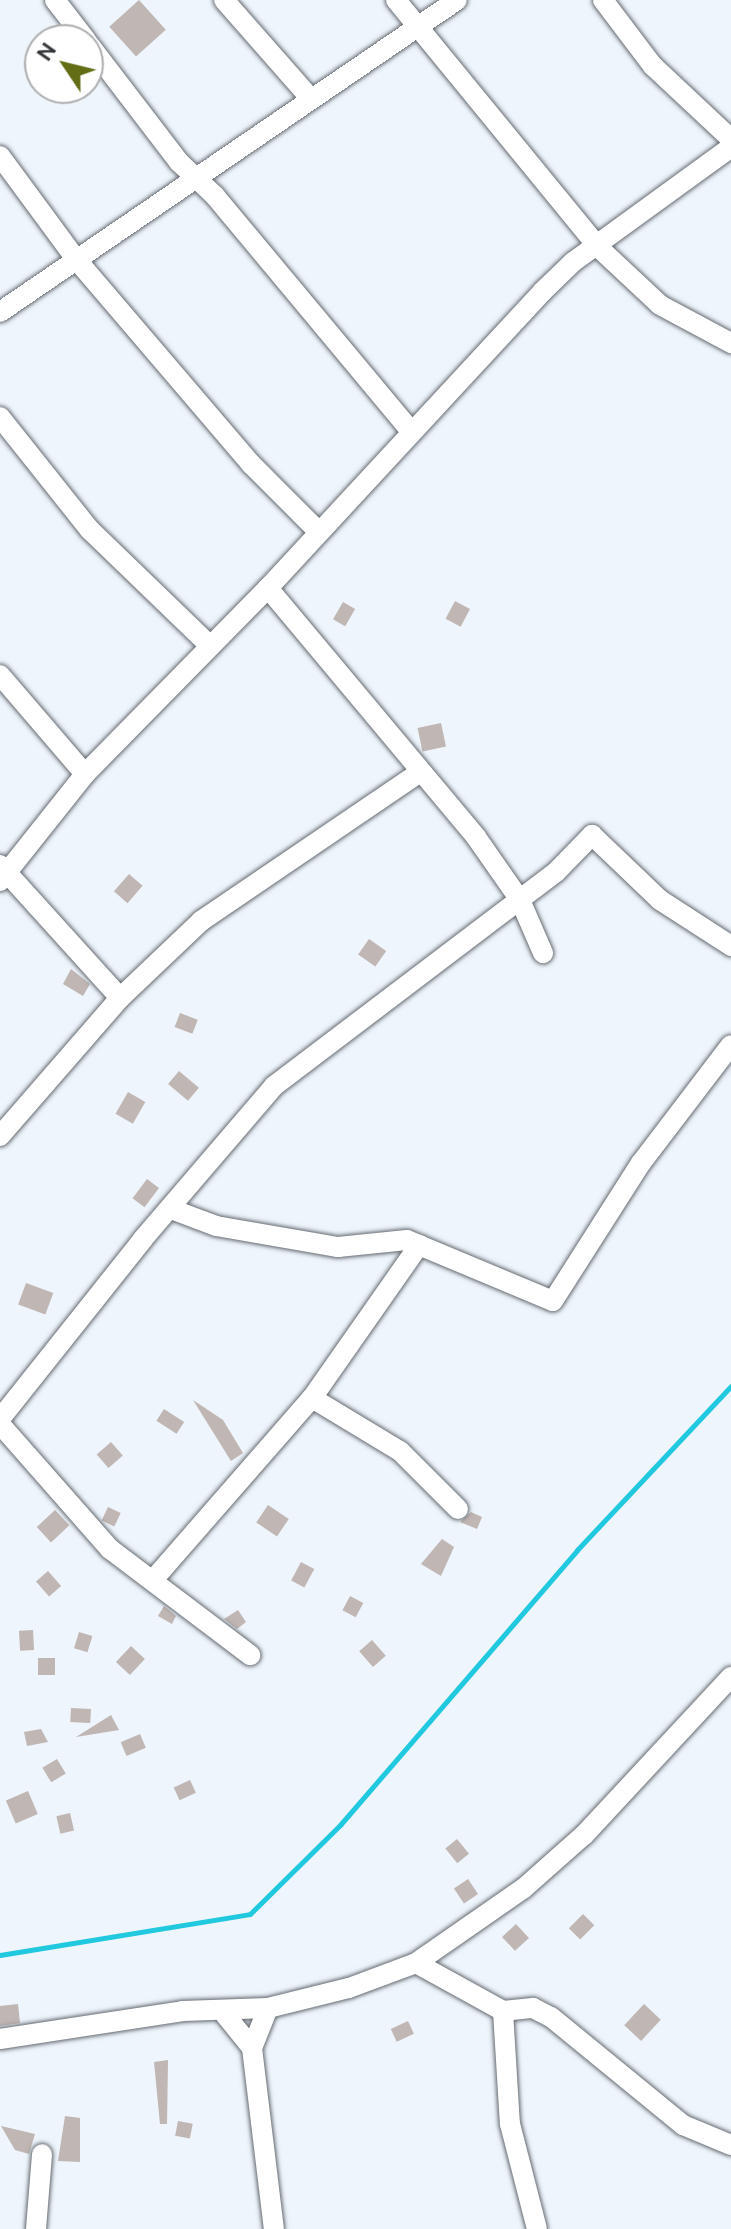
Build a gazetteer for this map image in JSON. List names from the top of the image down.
{
  "north": "top left"
}
